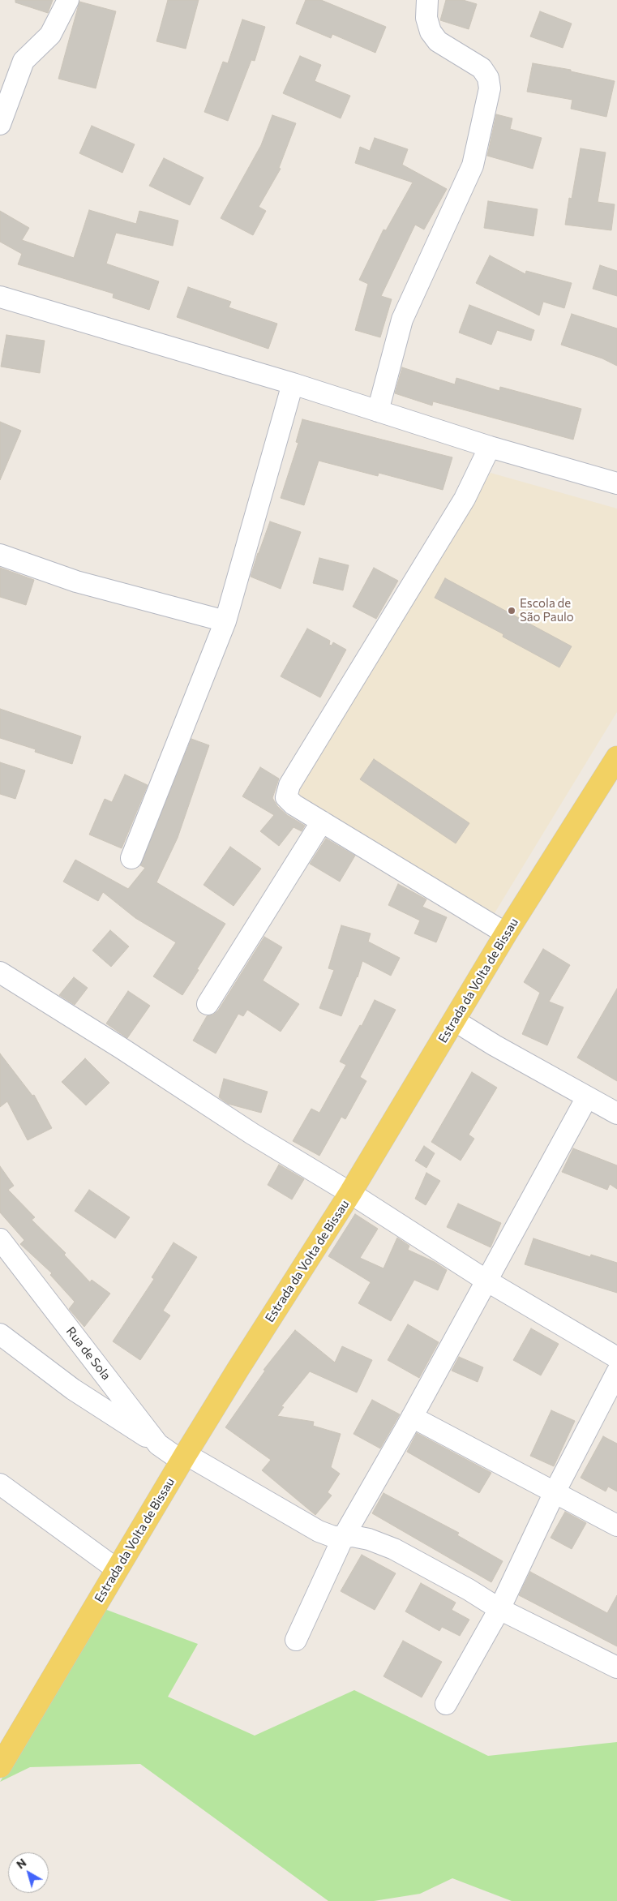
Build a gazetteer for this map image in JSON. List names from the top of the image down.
{
  "streets": {
    "main road": ["Estrada da Volta de Bissau"],
    "street": ["Rua de Sola"]
  },
  "crossings": [
    ["Estrada da Volta de Bissau", "Rua de Sola"]
  ],
  "places": ["Escola de São Paulo"],
  "north": "top left"
}
